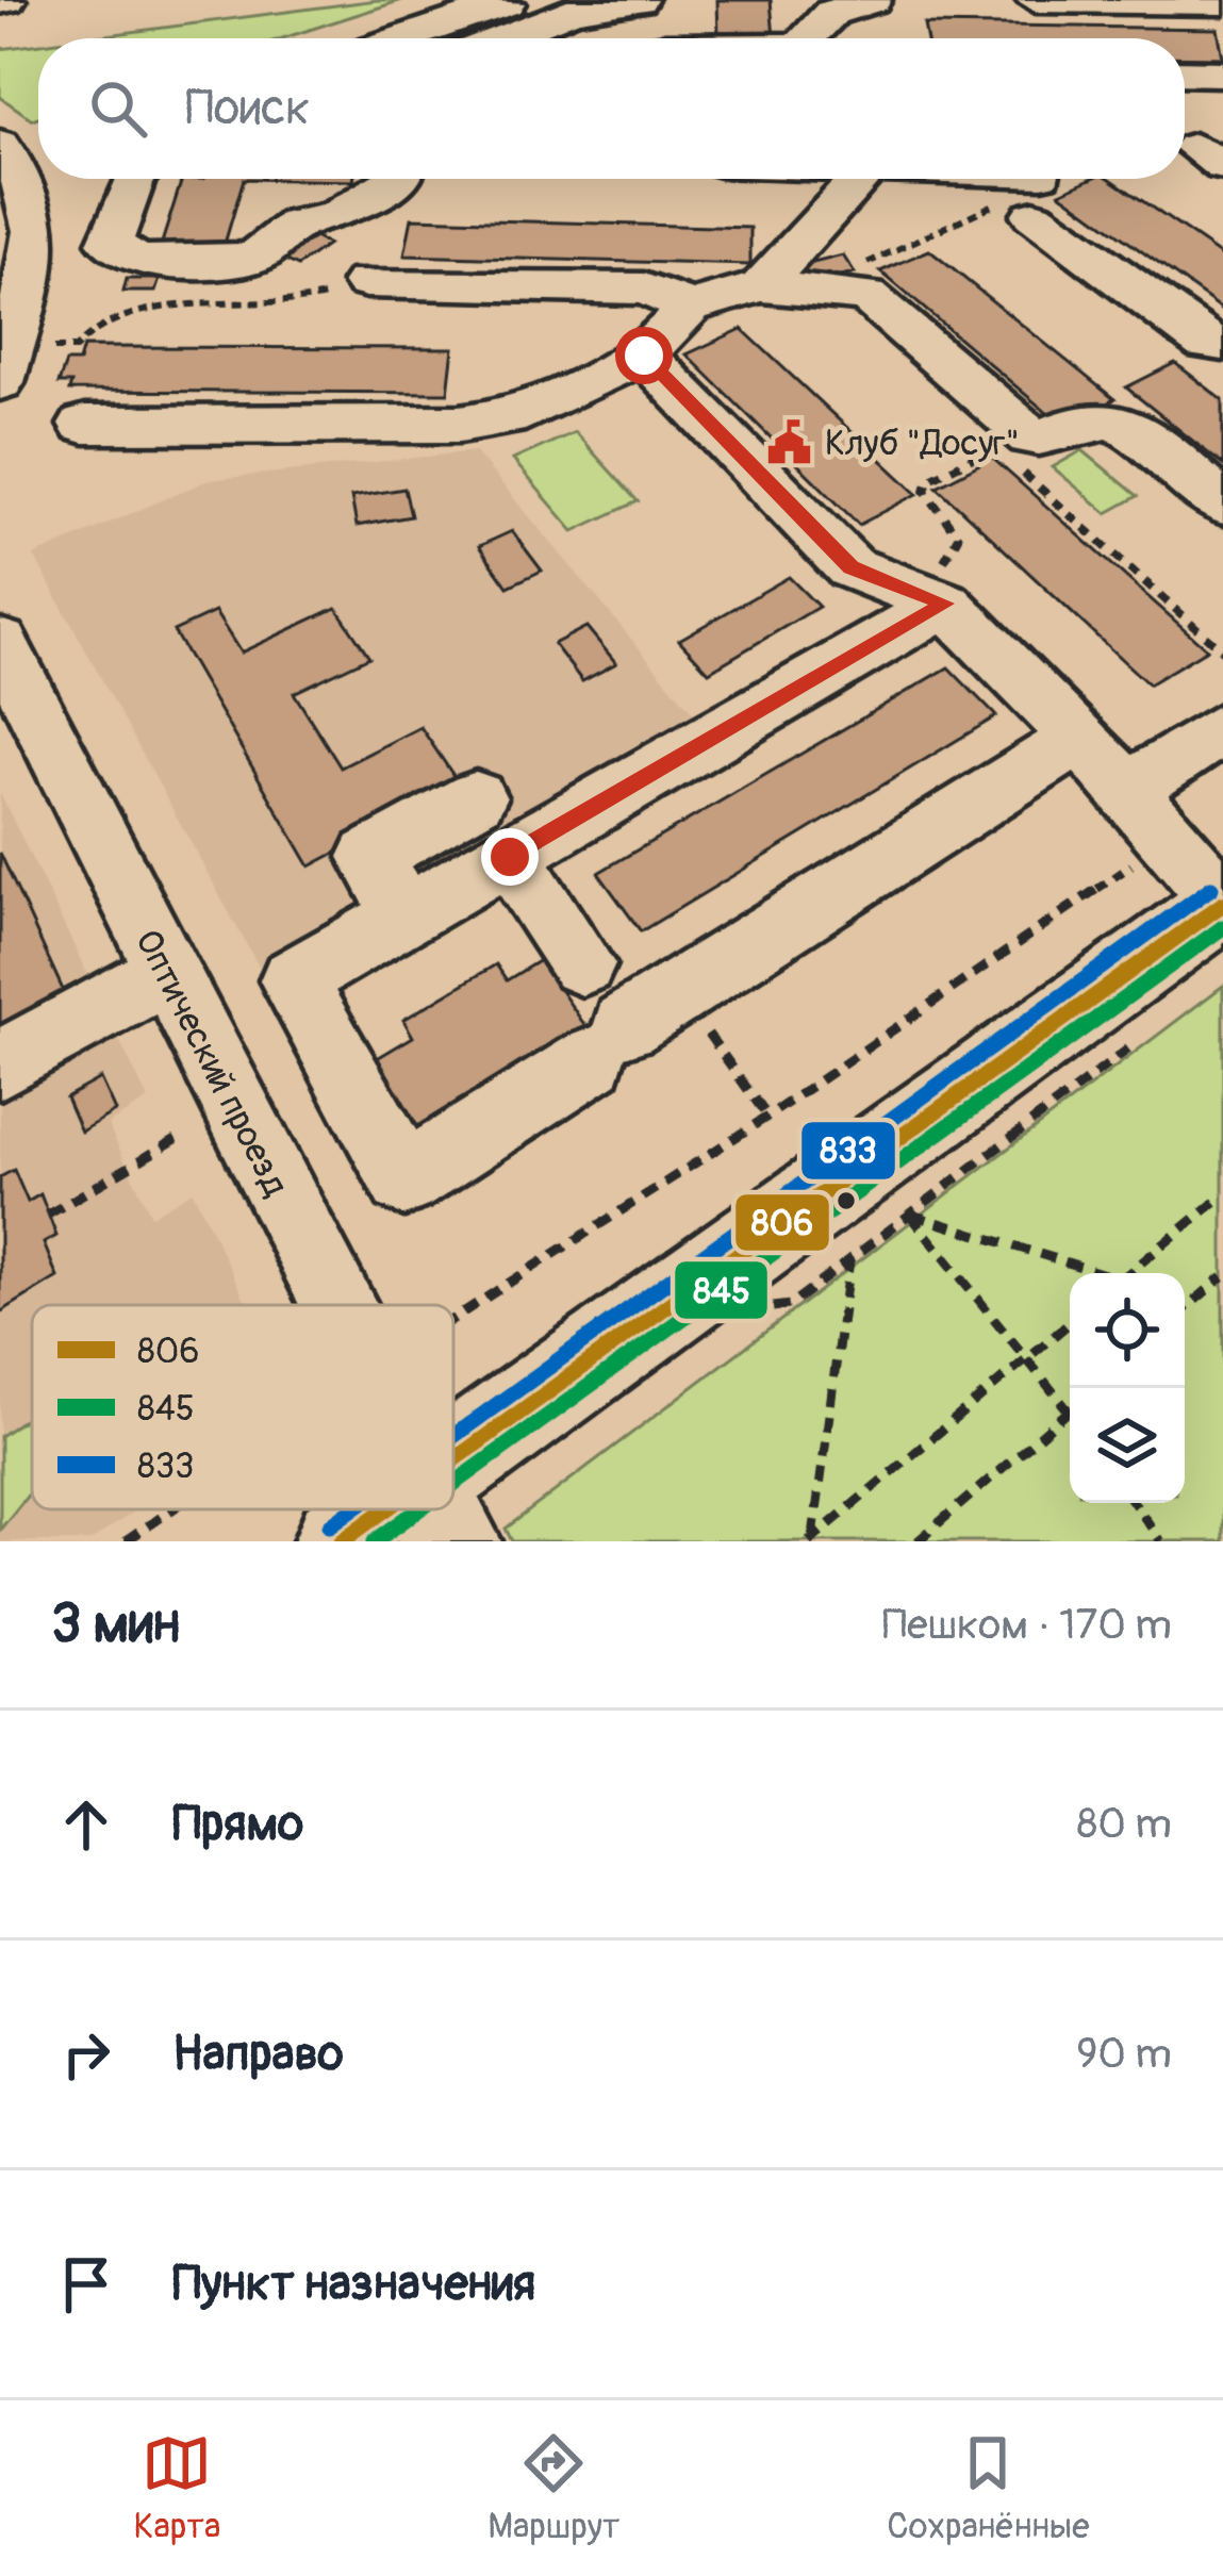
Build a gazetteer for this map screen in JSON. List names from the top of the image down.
{
  "streets": {
    "street": ["Оптический проезд"]
  },
  "places": {
    "public building": ["Клуб \"Досуг\""]
  },
  "lines": ["transit line 833", "transit line 806", "transit line 845"],
  "legend": ["806", "845", "833"],
  "page": {
    "search": "Поиск",
    "heading": ["3 мин", "Пешком · 170 m"],
    "list": [
      ["Прямо", "80 m"],
      ["Направо", "90 m"],
      "Пункт назначения"
    ],
    "nav": ["Карта", "Маршрут", "Сохранённые"]
  }
}
